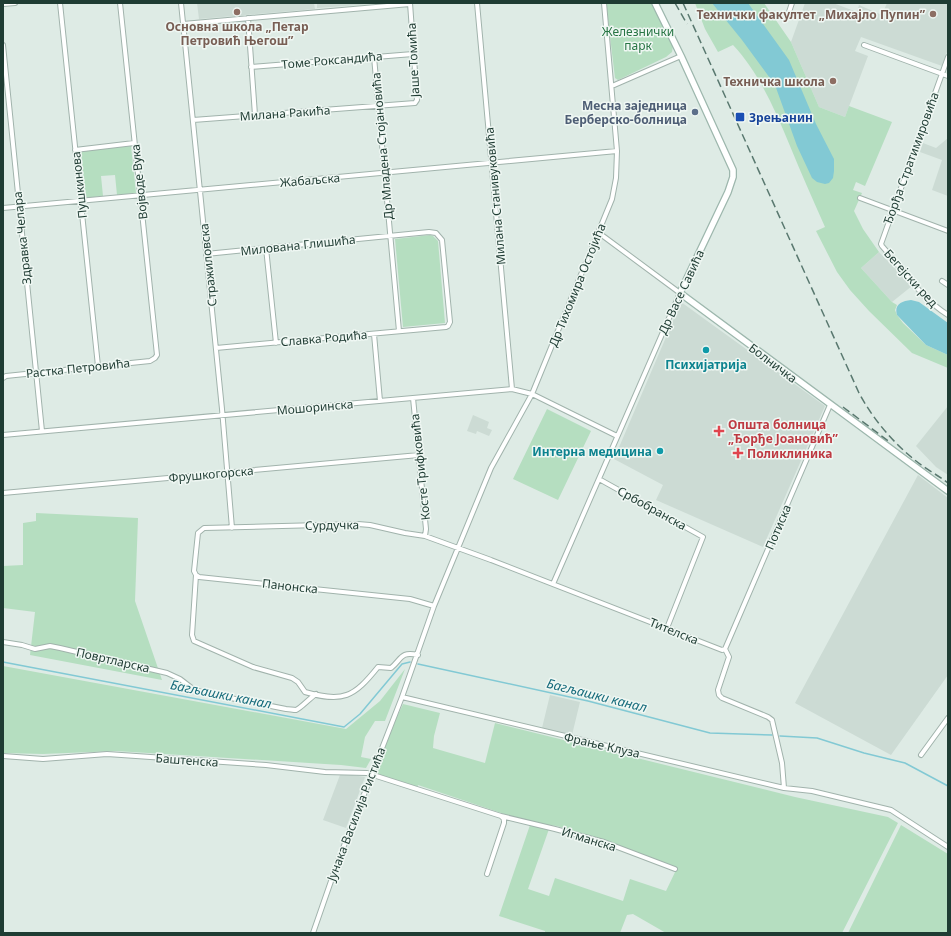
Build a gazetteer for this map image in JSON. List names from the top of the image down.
{
  "streets": {
    "street": [
      "Томе Роксандића",
      "Јаше Томића",
      "Милана Ракића",
      "Др Младена Стојановића",
      "Ђорђа Стратимировића",
      "Жабаљска",
      "Војводе Вука",
      "Пушкинова",
      "Милана Станивуковића",
      "Здравка Челара",
      "Милована Глишића",
      "Стражиловска",
      "Бегејски ред",
      "Др Тихомира Остојића",
      "Др Васе Савића",
      "Славка Родића",
      "Болничка",
      "Растка Петровића",
      "Мошоринска",
      "Косте Трифковића",
      "Фрушкогорска",
      "Србобранска",
      "Сурдучка",
      "Потиска",
      "Панонска",
      "Тителска",
      "Повртларска",
      "Фрање Клуза",
      "Баштенска",
      "Јунака Василија Ристића",
      "Игманска"
    ]
  },
  "crossings": [
    ["Томе Роксандића", "Јаше Томића"],
    ["Томе Роксандића", "Др Младена Стојановића"],
    ["Јаше Томића", "Милана Ракића"],
    ["Јаше Томића", "Др Младена Стојановића"],
    ["Милана Ракића", "Др Младена Стојановића"],
    ["Милана Ракића", "Стражиловска"],
    ["Др Младена Стојановића", "Жабаљска"],
    ["Др Младена Стојановића", "Милована Глишића"],
    ["Др Младена Стојановића", "Славка Родића"],
    ["Ђорђа Стратимировића", "Бегејски ред"],
    ["Жабаљска", "Војводе Вука"],
    ["Жабаљска", "Пушкинова"],
    ["Жабаљска", "Милана Станивуковића"],
    ["Жабаљска", "Здравка Челара"],
    ["Жабаљска", "Стражиловска"],
    ["Жабаљска", "Др Тихомира Остојића"],
    ["Војводе Вука", "Растка Петровића"],
    ["Пушкинова", "Растка Петровића"],
    ["Милана Станивуковића", "Мошоринска"],
    ["Здравка Челара", "Растка Петровића"],
    ["Здравка Челара", "Мошоринска"],
    ["Милована Глишића", "Стражиловска"],
    ["Стражиловска", "Славка Родића"],
    ["Стражиловска", "Мошоринска"],
    ["Стражиловска", "Фрушкогорска"],
    ["Стражиловска", "Сурдучка"],
    ["Др Тихомира Остојића", "Болничка"],
    ["Др Тихомира Остојића", "Мошоринска"],
    ["Др Тихомира Остојића", "Сурдучка"],
    ["Др Тихомира Остојића", "Тителска"],
    ["Др Васе Савића", "Болничка"],
    ["Др Васе Савића", "Мошоринска"],
    ["Др Васе Савића", "Србобранска"],
    ["Др Васе Савића", "Тителска"],
    ["Болничка", "Потиска"],
    ["Мошоринска", "Косте Трифковића"],
    ["Косте Трифковића", "Фрушкогорска"],
    ["Косте Трифковића", "Сурдучка"],
    ["Србобранска", "Тителска"],
    ["Сурдучка", "Панонска"],
    ["Сурдучка", "Тителска"],
    ["Потиска", "Тителска"],
    ["Фрање Клуза", "Јунака Василија Ристића"],
    ["Баштенска", "Јунака Василија Ристића"],
    ["Баштенска", "Игманска"],
    ["Јунака Василија Ристића", "Игманска"]
  ],
  "water": ["Багљашки канал"],
  "parks": ["Железнички парк"],
  "places": {
    "other": [
      "Основна школа „Петар Петровић Његош”",
      "Технички факултет „Михајло Пупин”",
      "Техничка школа",
      "Месна заједница Берберско-болница",
      "Психијатрија",
      "Интерна медицина"
    ],
    "transit": ["Зрењанин"],
    "health": ["Општа болница „Ђорђе Јоановић”", "Поликлиника"]
  }
}
